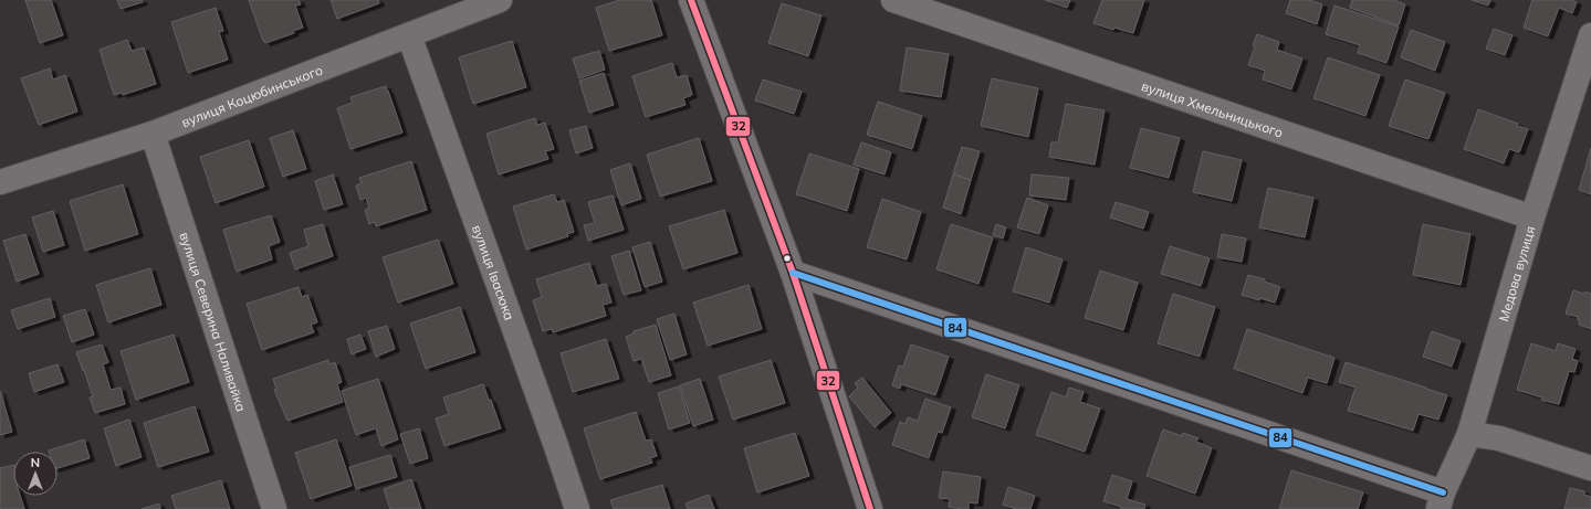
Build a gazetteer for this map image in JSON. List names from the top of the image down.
{
  "streets": {
    "street": [
      "вулиця Коцюбинського",
      "вулиця Хмельницького",
      "вулиця Івасюка",
      "Медова вулиця",
      "вулиця Северина Наливайка"
    ]
  },
  "crossings": [
    ["вулиця Коцюбинського", "вулиця Івасюка"],
    ["вулиця Коцюбинського", "вулиця Северина Наливайка"],
    ["вулиця Хмельницького", "Медова вулиця"]
  ],
  "lines": ["transit line 32", "transit line 84"],
  "north": "top"
}
